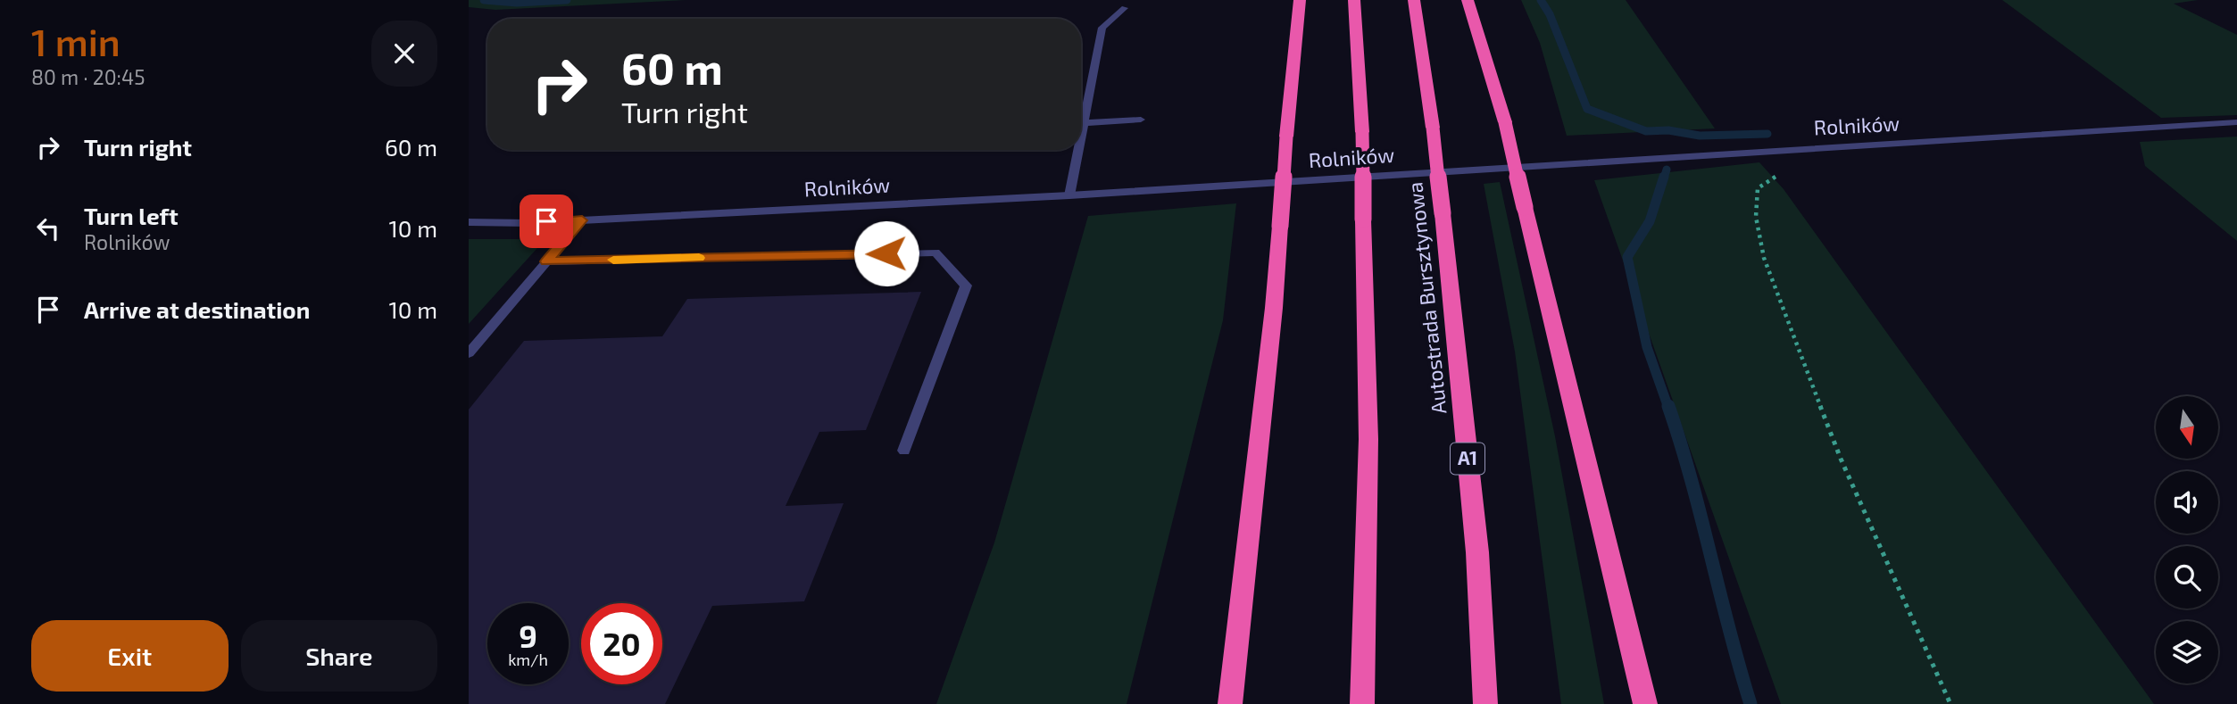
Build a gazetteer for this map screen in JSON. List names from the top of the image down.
{
  "streets": {
    "highway": ["Autostrada Bursztynowa", "A1"],
    "street": ["Rolników"]
  },
  "north": "bottom",
  "page": {
    "heading": ["1 min", "80 m · 20:45"],
    "turn": ["60 m", "Turn right"],
    "list": [
      {
        "name": "Turn right",
        "value": "60 m"
      },
      {
        "name": "Turn left",
        "note": "Rolników",
        "value": "10 m"
      },
      {
        "name": "Arrive at destination",
        "value": "10 m"
      }
    ],
    "speed": "9 km/h",
    "limit": "20",
    "buttons": ["Exit", "Share"]
  }
}
